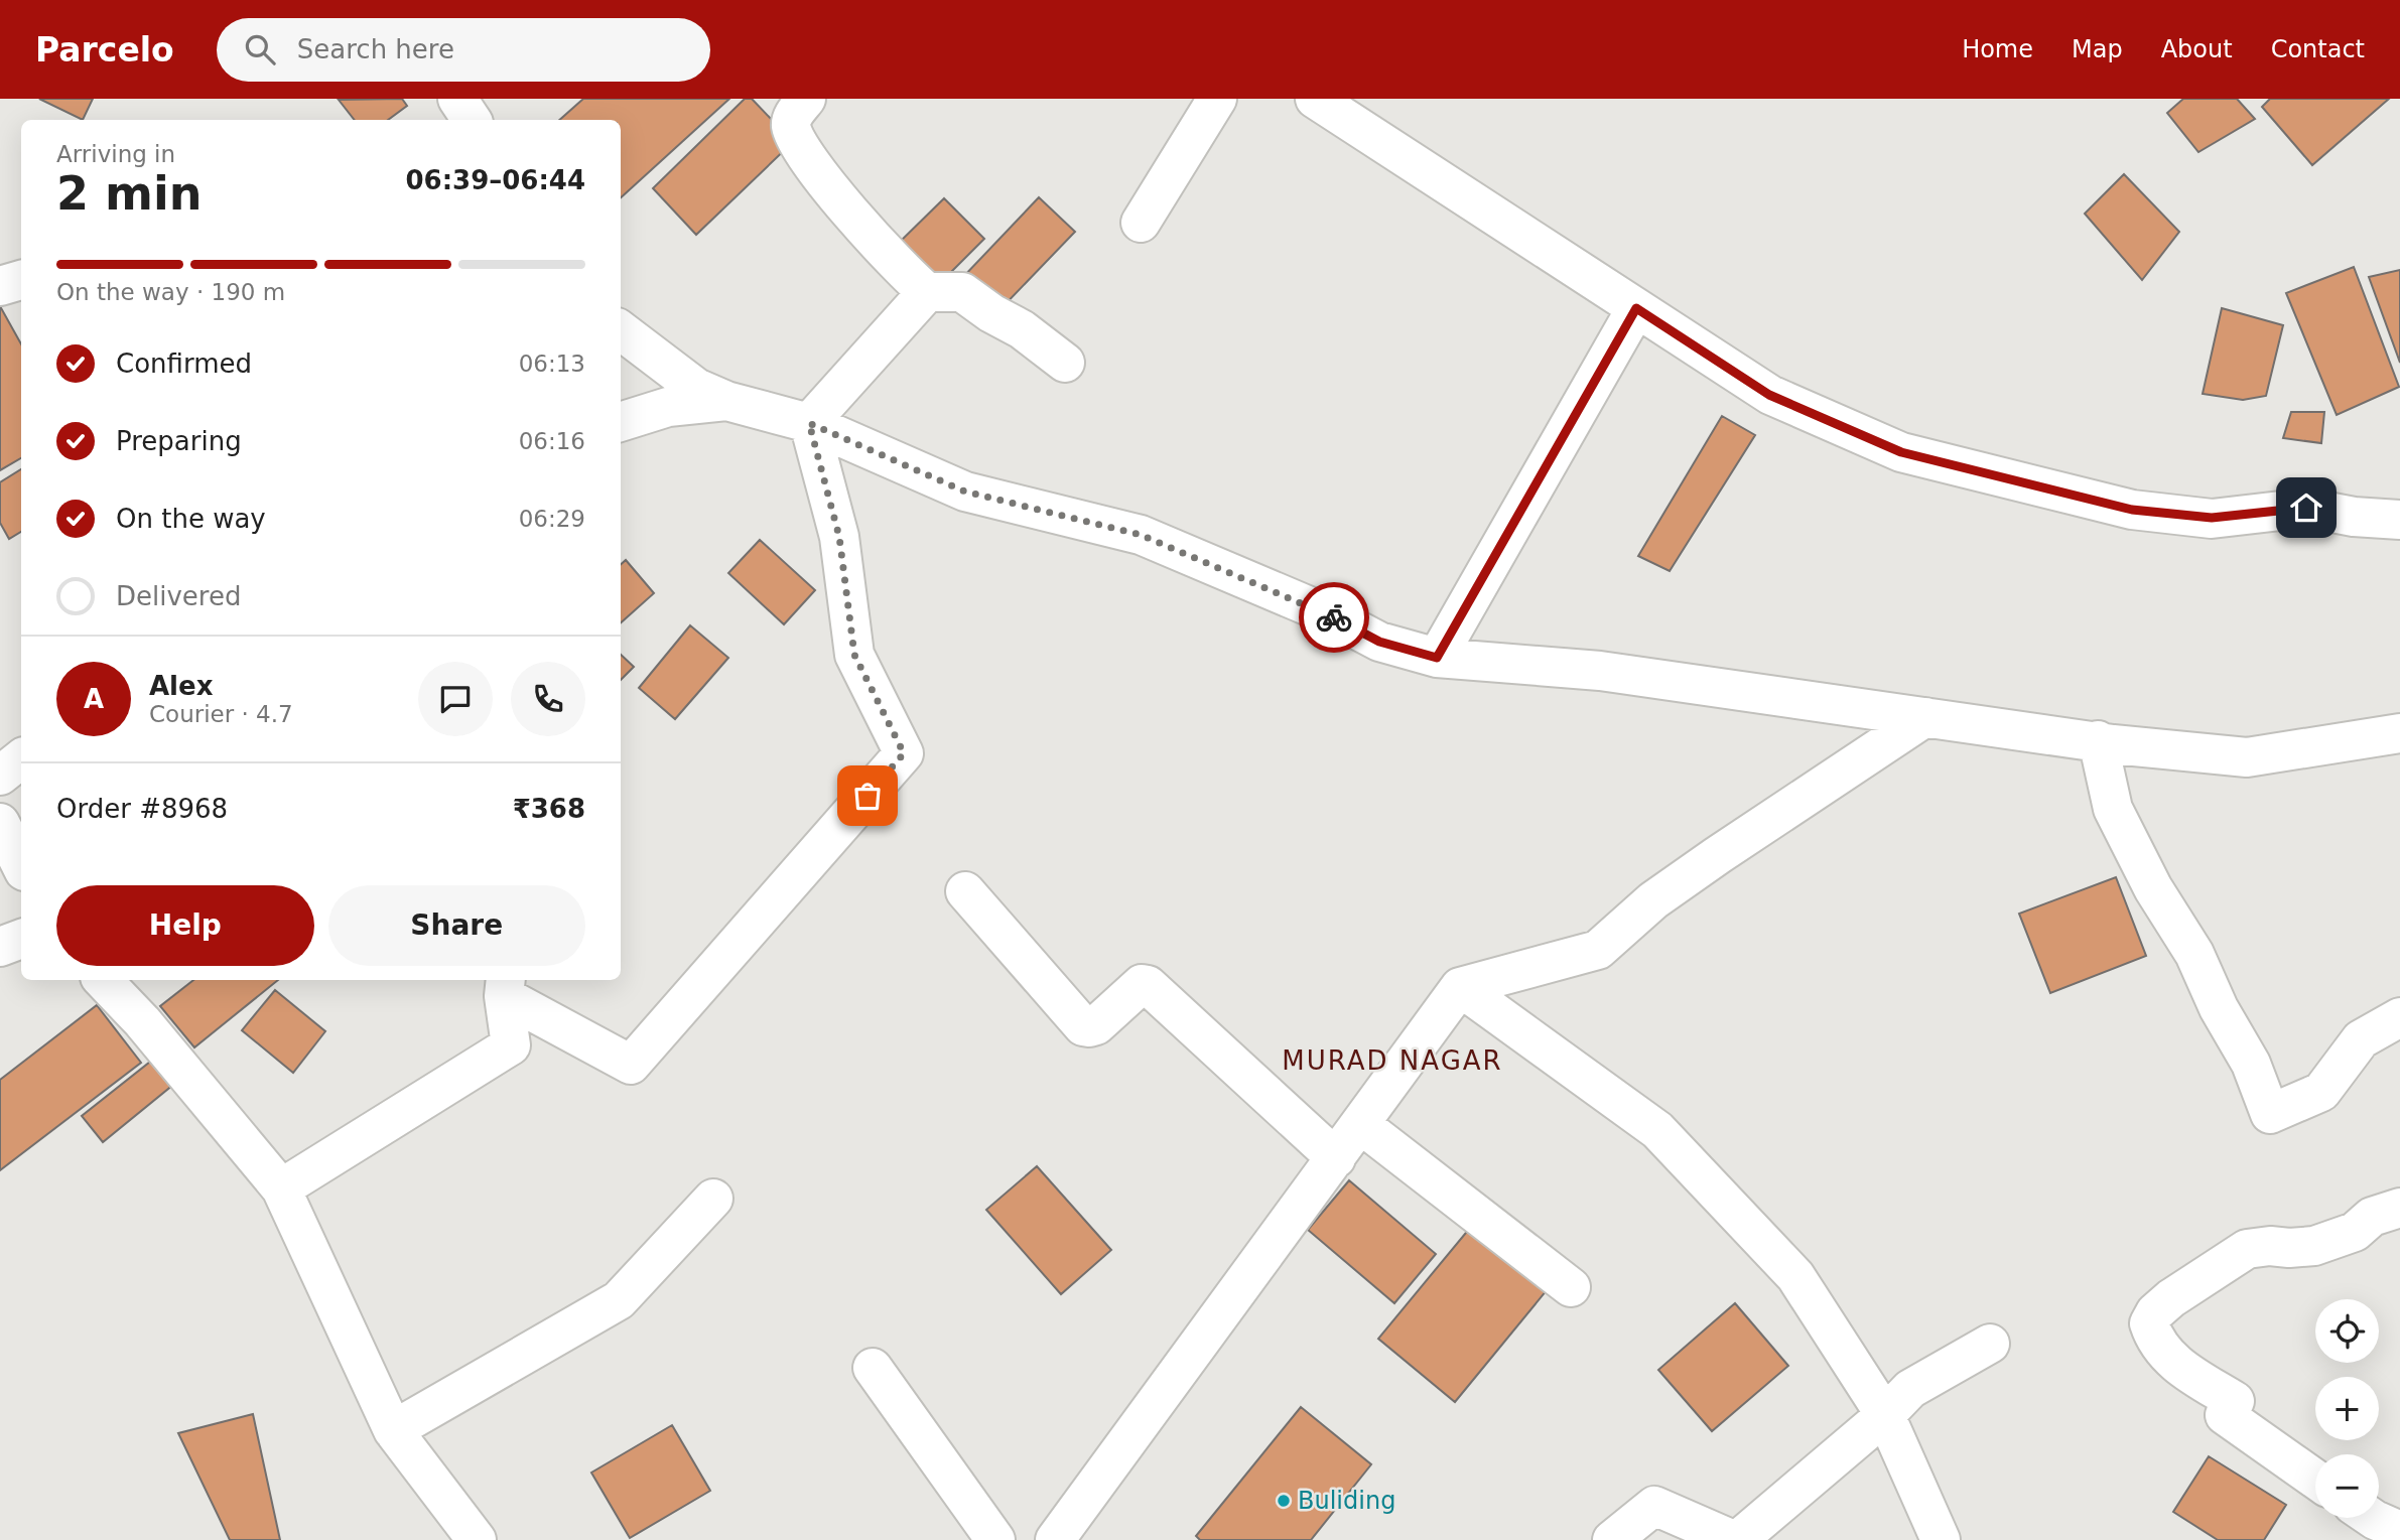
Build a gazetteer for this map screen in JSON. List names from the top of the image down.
{
  "districts": ["MURAD NAGAR"],
  "places": ["Buliding"],
  "page": {
    "header": "Parcelo",
    "search": "Search here",
    "nav": [
      "Home",
      "Map",
      "About",
      "Contact"
    ],
    "heading": ["2 min", "Arriving in", "06:39–06:44"],
    "panel": [
      "Alex",
      "Courier · 4.7",
      "Order #8968",
      "₹368"
    ],
    "bar": "On the way · 190 m",
    "list": [
      ["Confirmed", "06:13"],
      ["Preparing", "06:16"],
      ["On the way", "06:29"],
      "Delivered"
    ],
    "round": "A",
    "buttons": ["Help", "Share"],
    "map_buttons": ["+", "−"]
  }
}
